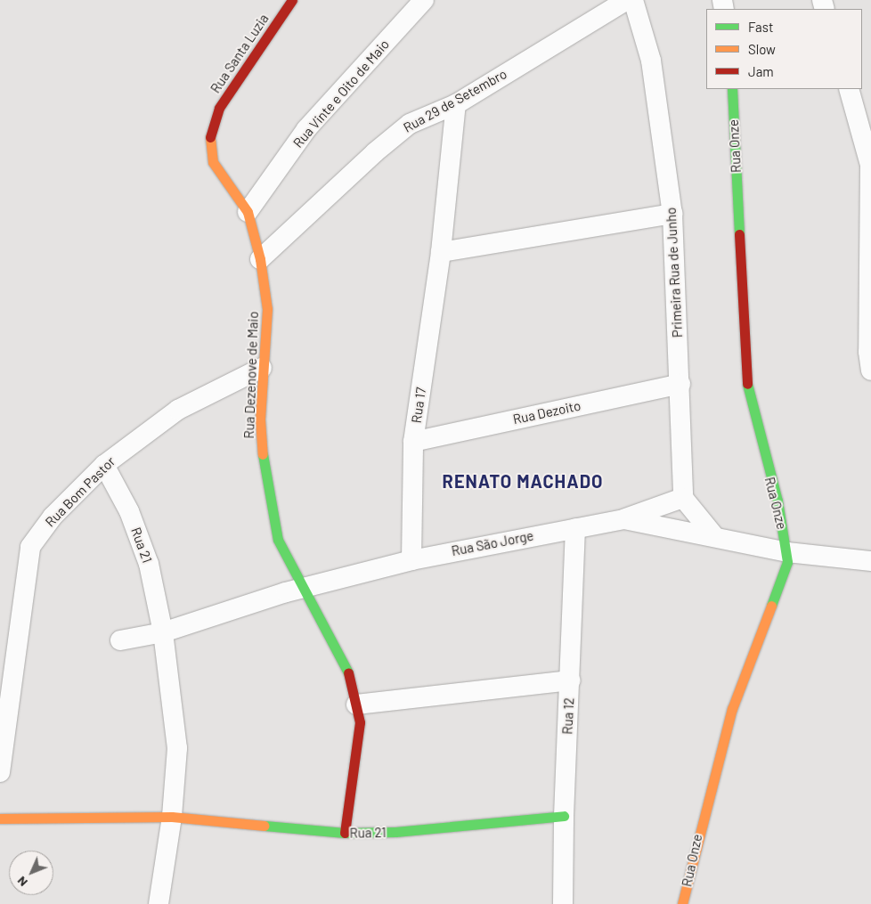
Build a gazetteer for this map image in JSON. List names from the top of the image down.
{
  "streets": {
    "street": [
      "Rua Santa Luzia",
      "Rua Vinte e Oito de Maio",
      "Rua 29 de Setembro",
      "Rua Onze",
      "Primeira Rua de Junho",
      "Rua Dezenove de Maio",
      "Rua 17",
      "Rua Dezoito",
      "Rua Bom Pastor",
      "Rua São Jorge",
      "Rua 21",
      "Rua 12"
    ]
  },
  "crossings": [
    ["Rua Santa Luzia", "Rua Dezenove de Maio"],
    ["Rua Vinte e Oito de Maio", "Rua Dezenove de Maio"],
    ["Rua 29 de Setembro", "Rua Dezenove de Maio"],
    ["Rua 29 de Setembro", "Rua 17"],
    ["Rua Onze", "Rua São Jorge"],
    ["Primeira Rua de Junho", "Rua Dezoito"],
    ["Rua Dezenove de Maio", "Rua Bom Pastor"],
    ["Rua Dezenove de Maio", "Rua São Jorge"],
    ["Rua Dezenove de Maio", "Rua 21"],
    ["Rua 17", "Rua Dezoito"],
    ["Rua 17", "Rua São Jorge"],
    ["Rua Bom Pastor", "Rua 21"],
    ["Rua São Jorge", "Rua 21"],
    ["Rua São Jorge", "Rua 12"],
    ["Rua 21", "Rua 12"]
  ],
  "districts": ["RENATO MACHADO"],
  "legend": ["Fast", "Slow", "Jam"],
  "north": "bottom left"
}
